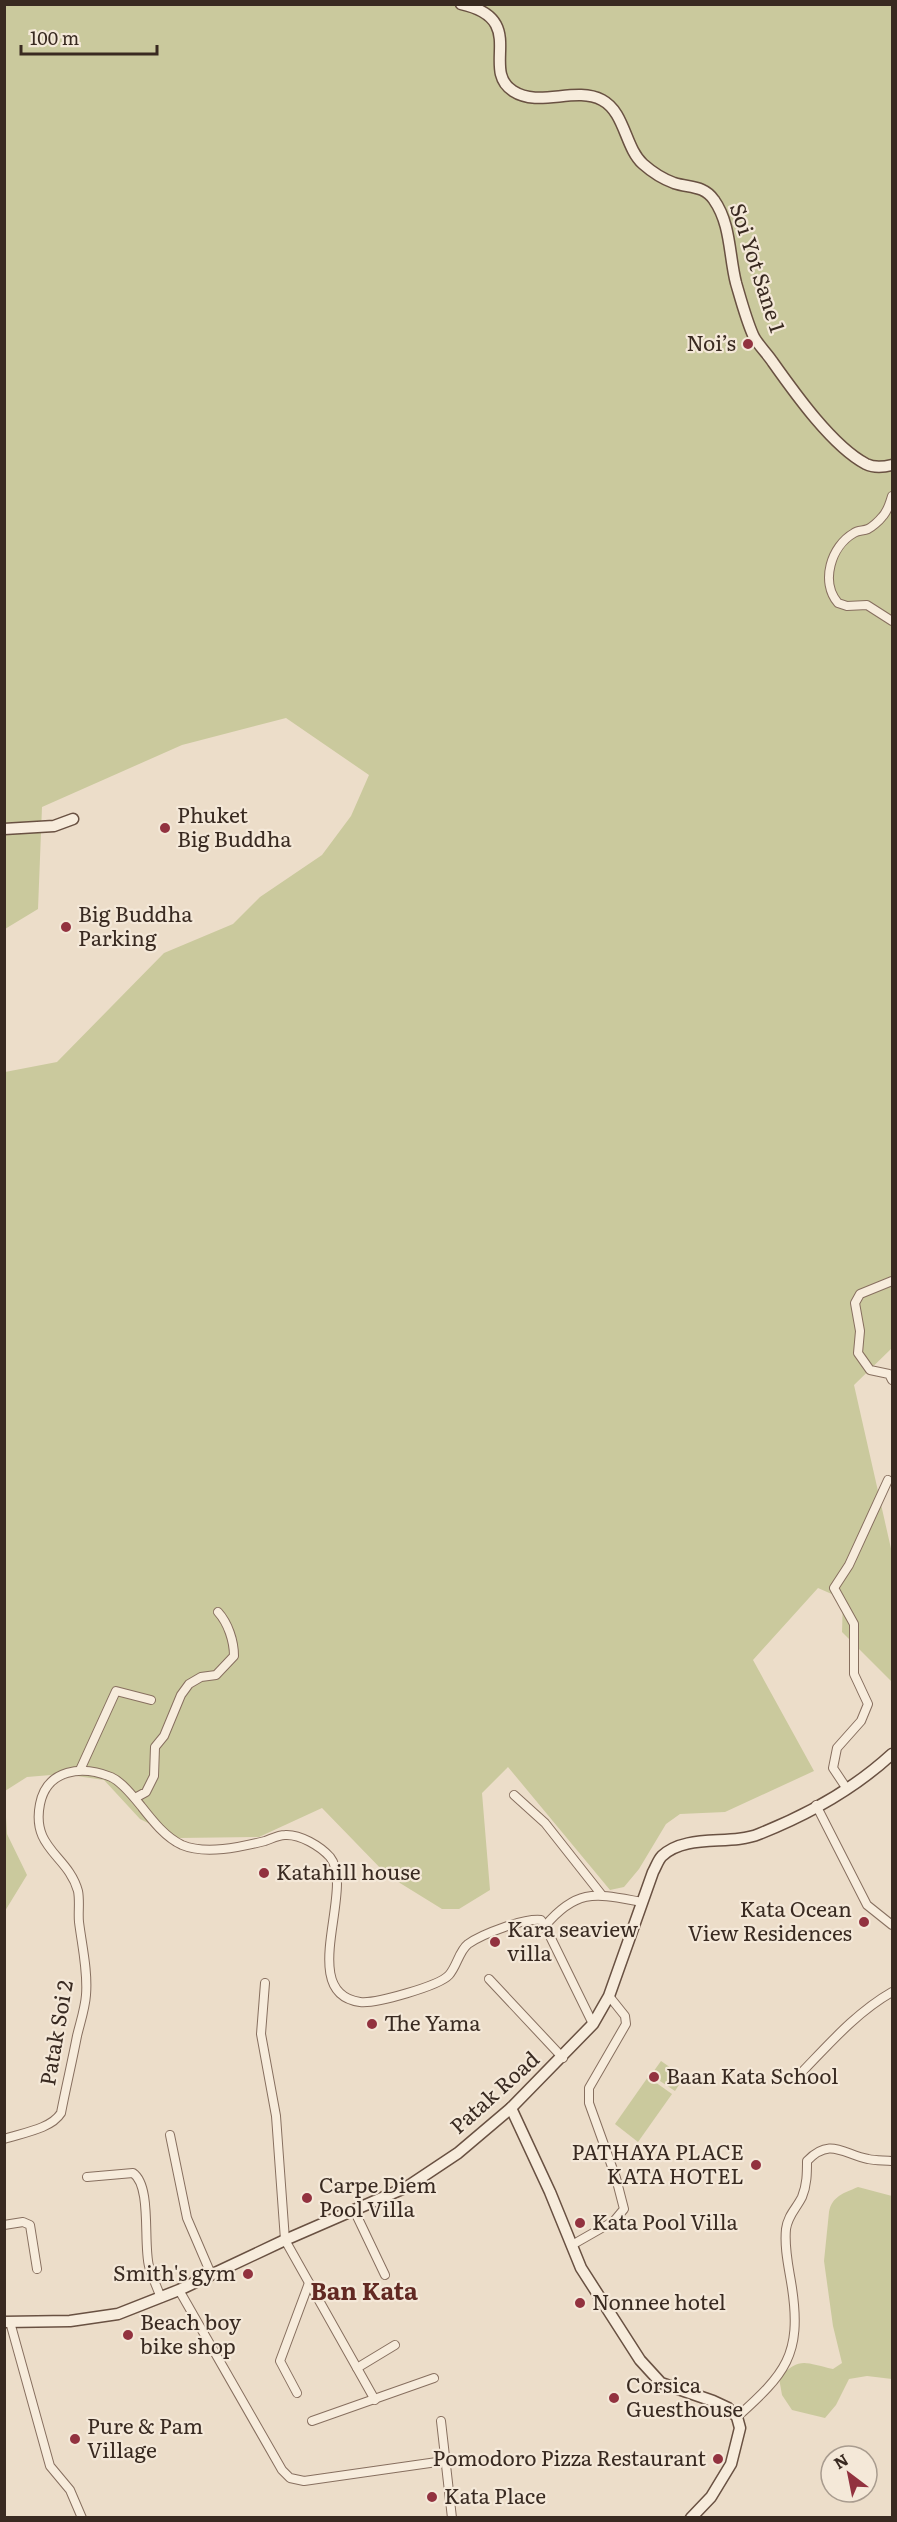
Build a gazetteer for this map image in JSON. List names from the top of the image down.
{
  "streets": {
    "street": ["Soi Yot Sane 1", "Patak Soi 2", "Patak Road"]
  },
  "districts": ["Ban Kata"],
  "places": [
    "Noi’s",
    "Phuket Big Buddha",
    "Big Buddha Parking",
    "Katahill house",
    "Kata Ocean View Residences",
    "Kara seaview villa",
    "The Yama",
    "Baan Kata School",
    "PATHAYA PLACE KATA HOTEL",
    "Carpe Diem Pool Villa",
    "Kata Pool Villa",
    "Smith's gym",
    "Nonnee hotel",
    "Beach boy bike shop",
    "Corsica Guesthouse",
    "Pure & Pam Village",
    "Pomodoro Pizza Restaurant",
    "Kata Place"
  ],
  "scale_bar": "100 m",
  "north": "top left"
}
